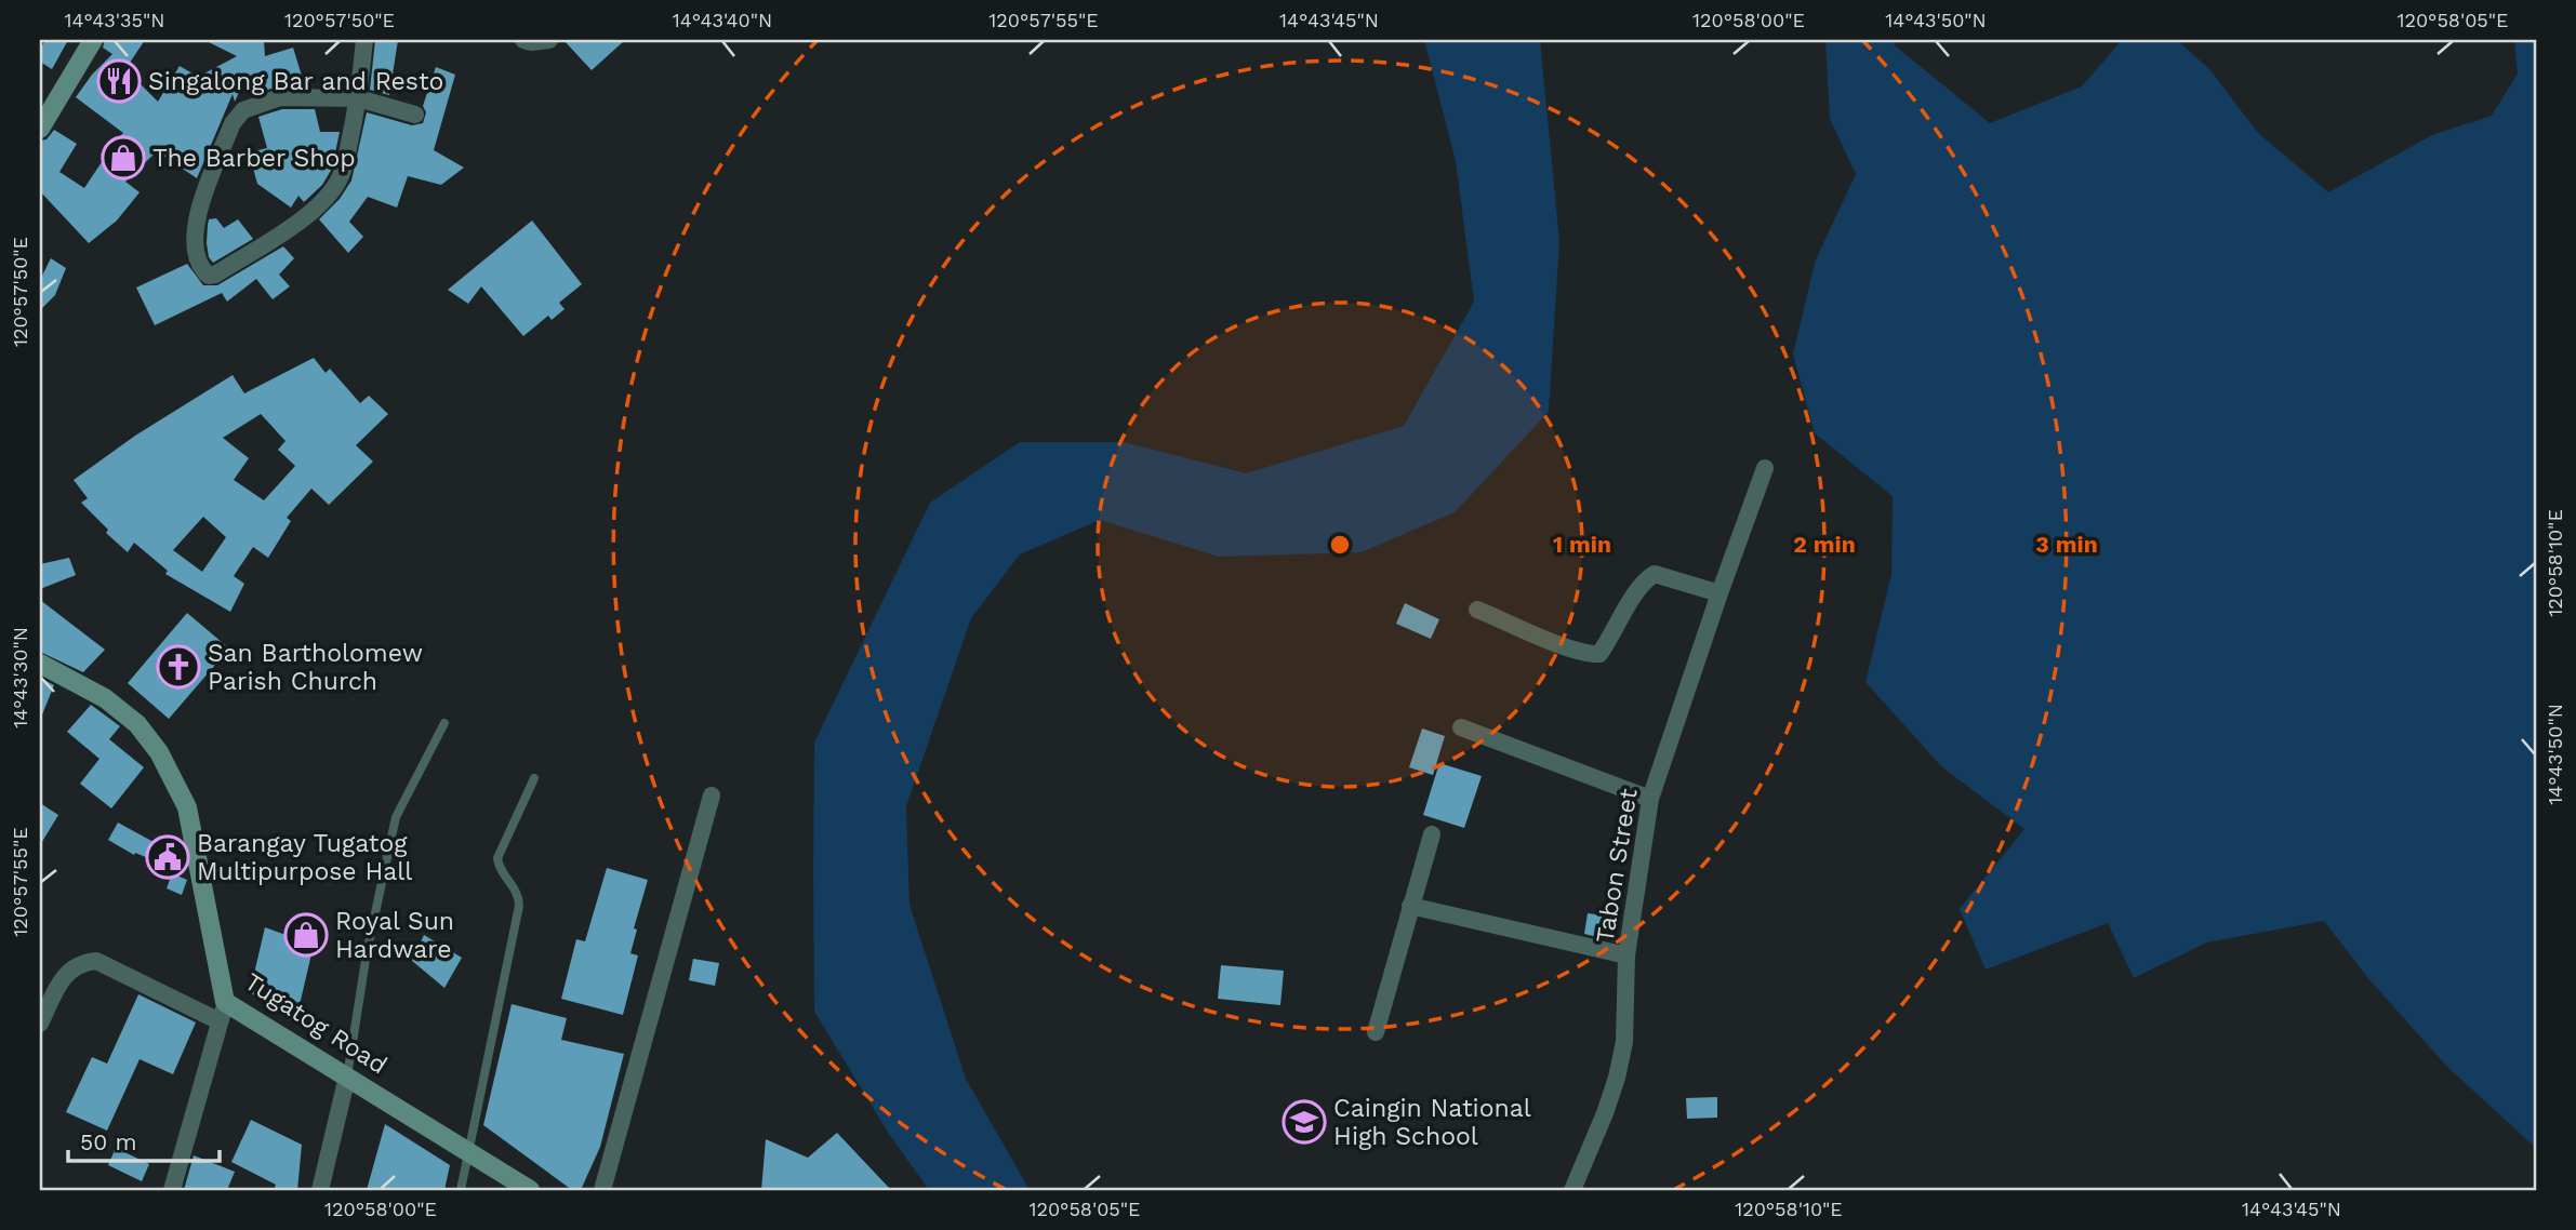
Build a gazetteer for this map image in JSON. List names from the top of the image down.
{
  "streets": {
    "street": ["Tabon Street", "Tugatog Road"]
  },
  "places": {
    "restaurant": ["Singalong Bar and Resto"],
    "shop": ["The Barber Shop", "Royal Sun Hardware"],
    "church": ["San Bartholomew Parish Church"],
    "public building": ["Barangay Tugatog Multipurpose Hall"],
    "school or university": ["Caingin National High School"]
  },
  "scale_bar": "50 m",
  "coordinates": [
    "14°43'35\"N",
    "120°57'50\"E",
    "14°43'40\"N",
    "120°57'55\"E",
    "14°43'45\"N",
    "120°58'00\"E",
    "14°43'50\"N",
    "120°58'05\"E",
    "120°58'10\"E",
    "14°43'30\"N"
  ],
  "rings": ["1 min", "2 min", "3 min"]
}
